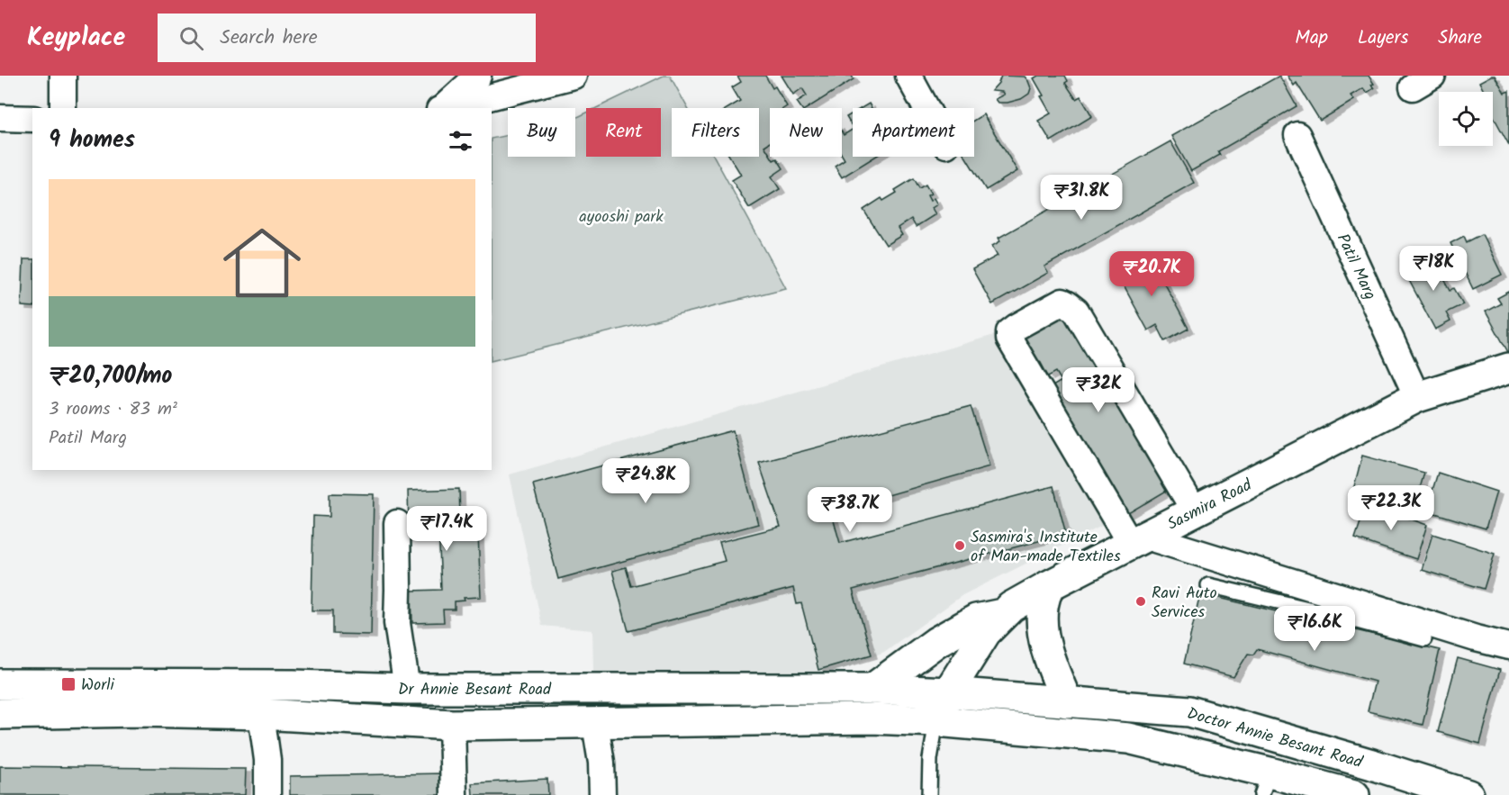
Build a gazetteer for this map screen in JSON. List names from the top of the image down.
{
  "streets": {
    "main road": ["Sasmira Road", "Dr Annie Besant Road", "Doctor Annie Besant Road"],
    "street": ["Patil Marg"]
  },
  "crossings": [
    ["Patil Marg", "Sasmira Road"],
    ["Sasmira Road", "Dr Annie Besant Road"],
    ["Sasmira Road", "Doctor Annie Besant Road"],
    ["Dr Annie Besant Road", "Doctor Annie Besant Road"]
  ],
  "parks": ["ayooshi park"],
  "places": {
    "other": ["Sasmira's Institute of Man-made Textiles", "Ravi Auto Services"],
    "transit": ["Worli"]
  },
  "page": {
    "header": "Keyplace",
    "search": "Search here",
    "nav": ["Map", "Layers", "Share"],
    "chip": [
      "Buy",
      "Rent",
      "Filters",
      "New",
      "Apartment"
    ],
    "heading": "9 homes",
    "list": [
      {
        "name": "₹20,700/mo",
        "note": "3 rooms · 83 m² · Patil Marg"
      }
    ],
    "price": [
      "₹31.8K",
      "₹18K",
      "₹20.7K",
      "₹32K",
      "₹24.8K",
      "₹22.3K",
      "₹38.7K",
      "₹17.4K",
      "₹16.6K"
    ]
  }
}
